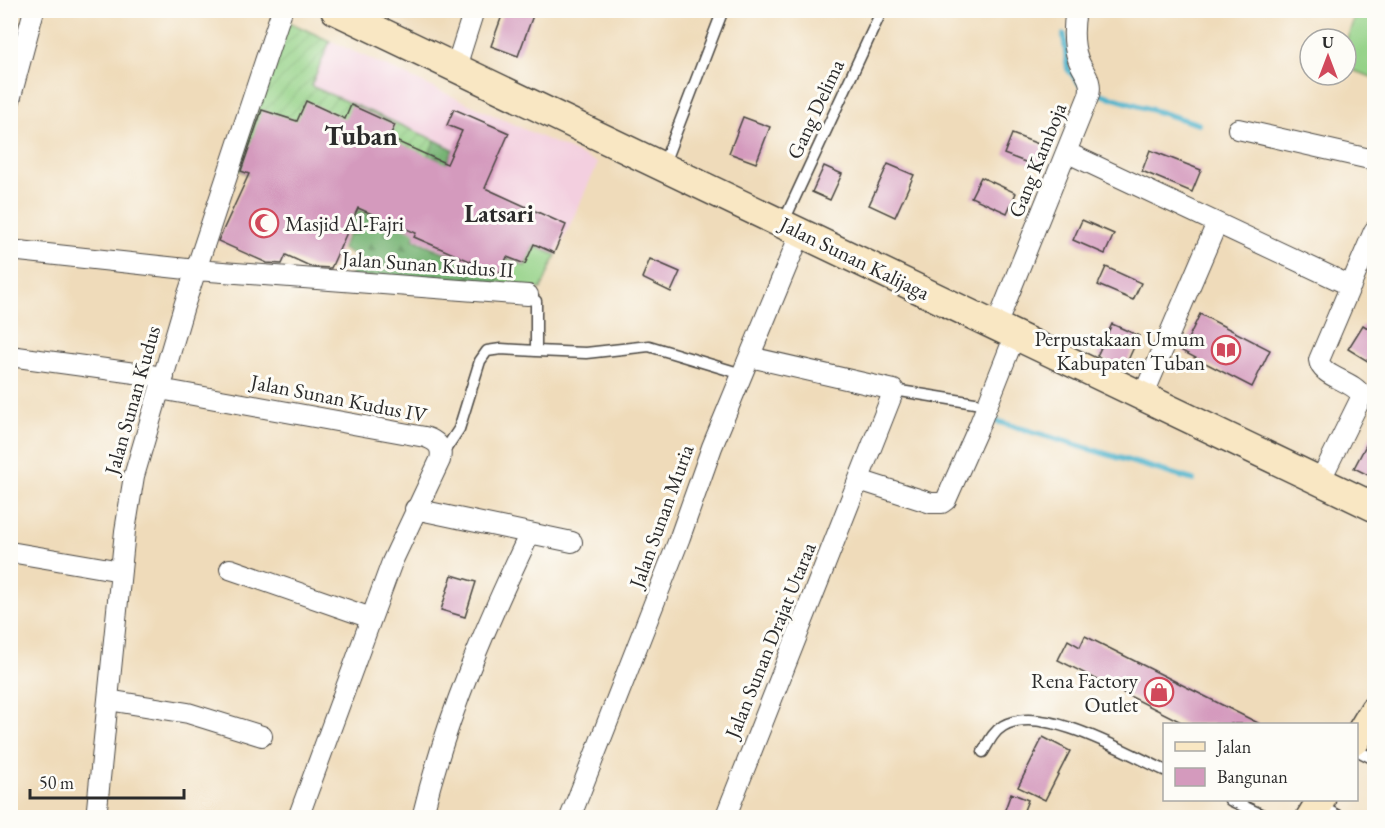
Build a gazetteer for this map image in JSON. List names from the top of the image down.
{
  "streets": {
    "main road": ["Jalan Sunan Kalijaga"],
    "street": [
      "Gang Kamboja",
      "Jalan Sunan Kudus II",
      "Jalan Sunan Kudus IV",
      "Jalan Sunan Kudus",
      "Jalan Sunan Muria",
      "Jalan Sunan Drajat Utaraa"
    ],
    "lane": ["Gang Delima"]
  },
  "crossings": [
    ["Gang Delima", "Jalan Sunan Kalijaga"],
    ["Gang Delima", "Jalan Sunan Muria"],
    ["Gang Kamboja", "Jalan Sunan Kalijaga"],
    ["Gang Kamboja", "Jalan Sunan Drajat Utaraa"],
    ["Jalan Sunan Kalijaga", "Jalan Sunan Muria"],
    ["Jalan Sunan Kudus II", "Jalan Sunan Kudus"],
    ["Jalan Sunan Kudus IV", "Jalan Sunan Kudus"]
  ],
  "districts": ["Tuban", "Latsari"],
  "places": {
    "mosque": ["Masjid Al-Fajri"],
    "library": ["Perpustakaan Umum Kabupaten Tuban"],
    "shop": ["Rena Factory Outlet"]
  },
  "legend": ["Jalan", "Bangunan"],
  "scale_bar": "50 m",
  "north": "top"
}
